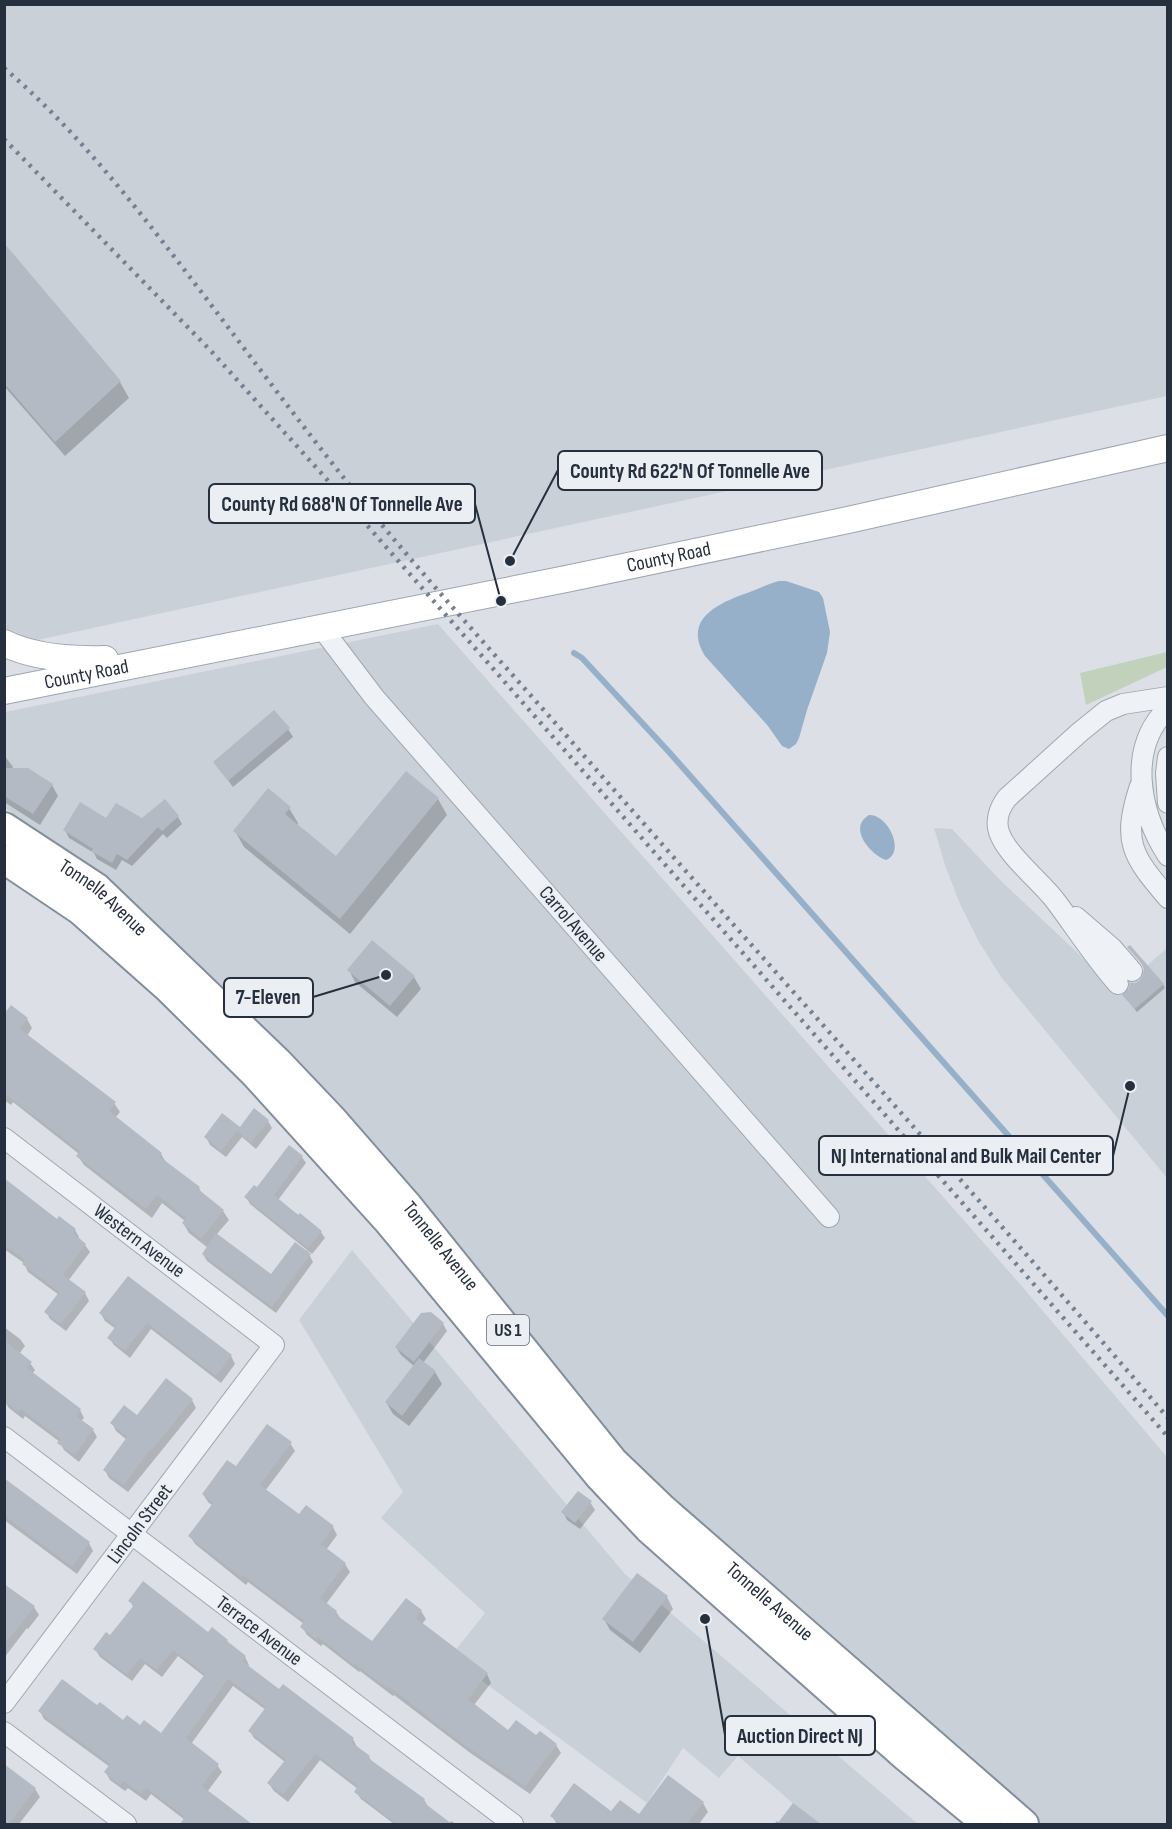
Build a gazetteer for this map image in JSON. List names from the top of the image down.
{
  "streets": {
    "highway": ["Tonnelle Avenue", "US 1"],
    "main road": ["County Road"],
    "street": [
      "Carrol Avenue",
      "Western Avenue",
      "Lincoln Street",
      "Terrace Avenue"
    ]
  },
  "crossings": [
    ["County Road", "Carrol Avenue"],
    ["Western Avenue", "Lincoln Street"],
    ["Lincoln Street", "Terrace Avenue"]
  ],
  "places": [
    "County Rd 622'N Of Tonnelle Ave",
    "County Rd 688'N Of Tonnelle Ave",
    "7-Eleven",
    "NJ International and Bulk Mail Center",
    "Auction Direct NJ"
  ]
}
